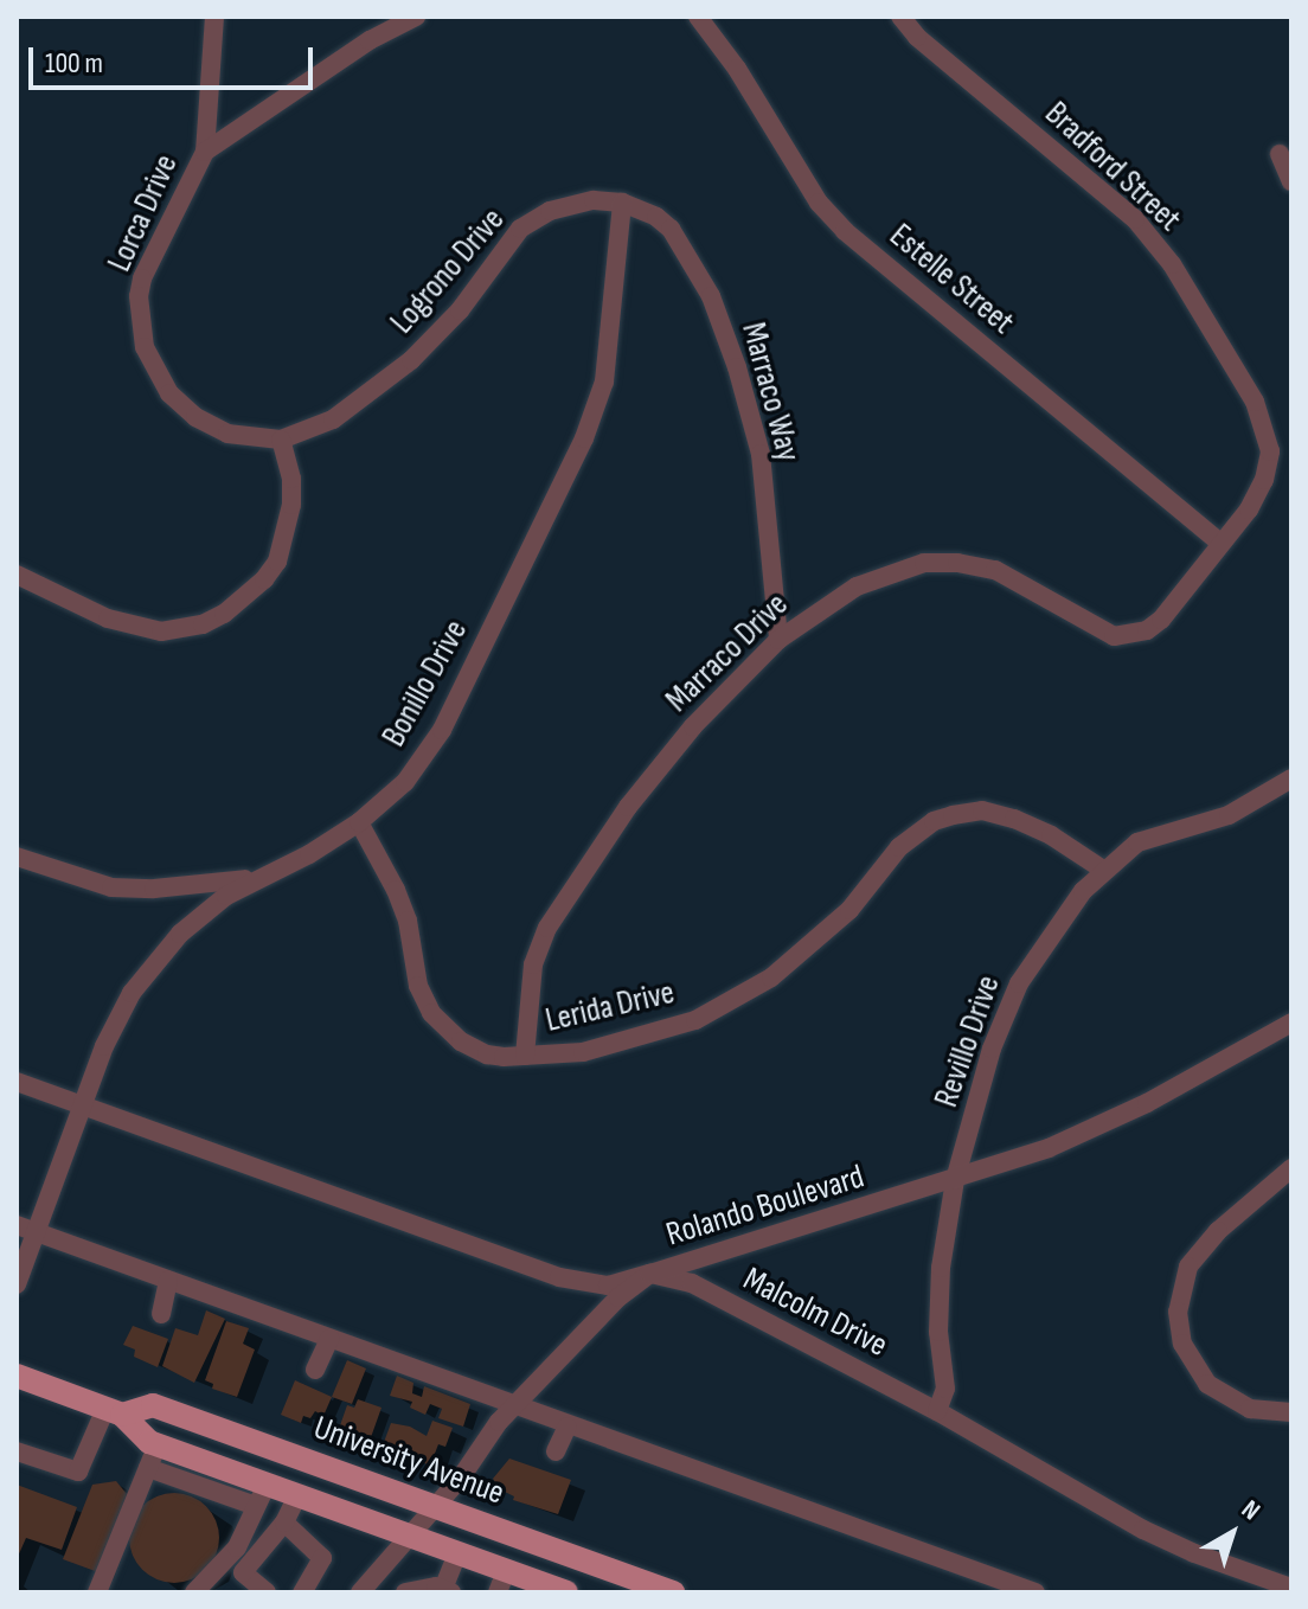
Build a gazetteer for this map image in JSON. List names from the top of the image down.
{
  "streets": {
    "main road": ["University Avenue"],
    "street": [
      "Bradford Street",
      "Lorca Drive",
      "Logrono Drive",
      "Estelle Street",
      "Marraco Way",
      "Marraco Drive",
      "Bonillo Drive",
      "Lerida Drive",
      "Revillo Drive",
      "Rolando Boulevard",
      "Malcolm Drive"
    ]
  },
  "crossings": [
    ["Bradford Street", "Estelle Street"],
    ["Bradford Street", "Marraco Drive"],
    ["Lorca Drive", "Logrono Drive"],
    ["Logrono Drive", "Marraco Way"],
    ["Logrono Drive", "Bonillo Drive"],
    ["Estelle Street", "Marraco Drive"],
    ["Marraco Way", "Marraco Drive"],
    ["Marraco Way", "Bonillo Drive"],
    ["Marraco Drive", "Lerida Drive"],
    ["Bonillo Drive", "Lerida Drive"],
    ["Bonillo Drive", "Malcolm Drive"],
    ["Lerida Drive", "Revillo Drive"],
    ["Revillo Drive", "Rolando Boulevard"],
    ["Revillo Drive", "Malcolm Drive"],
    ["Rolando Boulevard", "Malcolm Drive"],
    ["Rolando Boulevard", "University Avenue"]
  ],
  "scale_bar": "100 m",
  "north": "top right"
}
